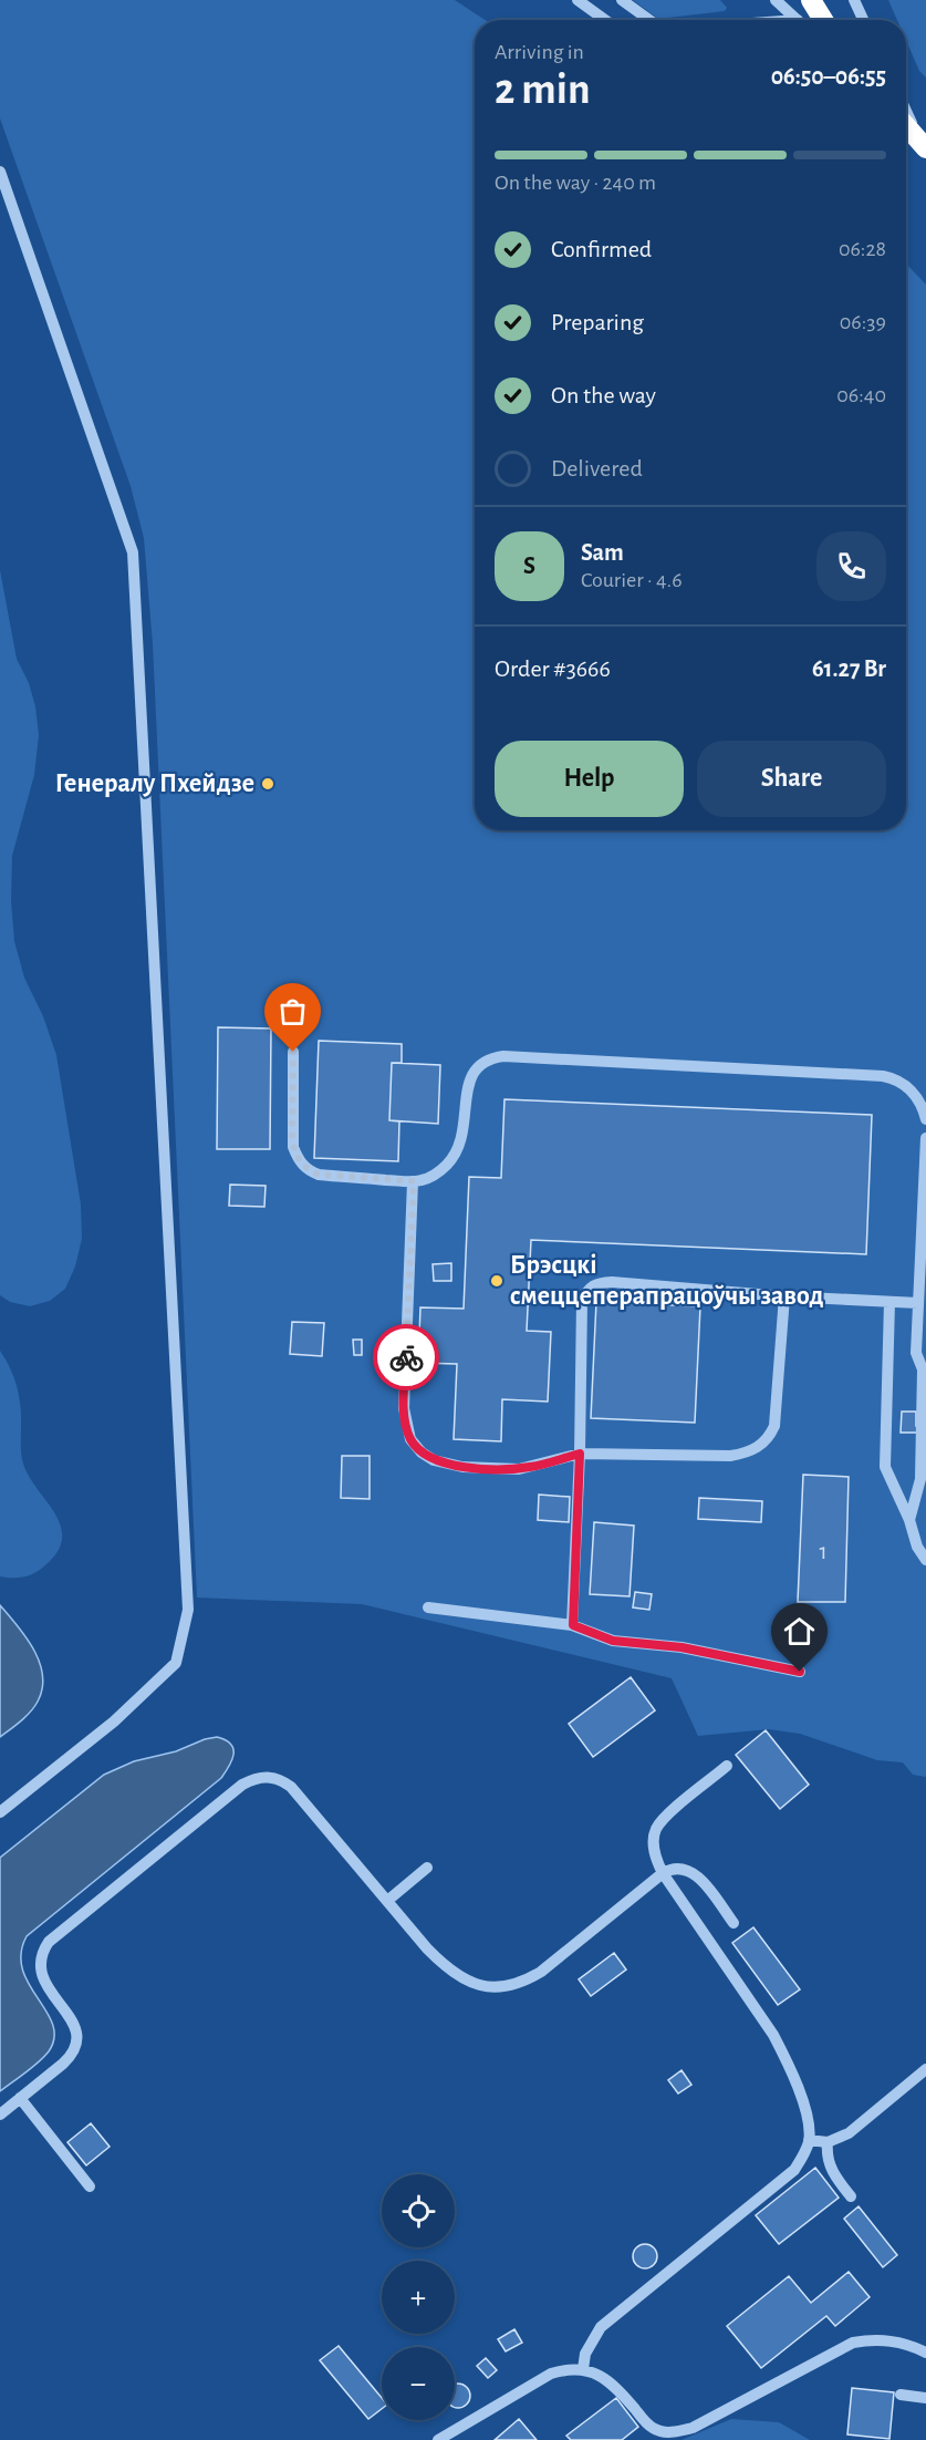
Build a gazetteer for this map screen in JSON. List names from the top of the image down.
{
  "places": ["Генералу Пхейдзе", "Брэсцкі смеццеперапрацоўчы завод"],
  "house_numbers": ["1"],
  "page": {
    "heading": ["2 min", "Arriving in", "06:50–06:55"],
    "panel": [
      "Sam",
      "Courier · 4.6",
      "Order #3666",
      "61.27 Br"
    ],
    "bar": "On the way · 240 m",
    "list": [
      ["Confirmed", "06:28"],
      ["Preparing", "06:39"],
      ["On the way", "06:40"],
      "Delivered"
    ],
    "round": "S",
    "buttons": ["Help", "Share"],
    "map_buttons": ["+", "−"]
  }
}
